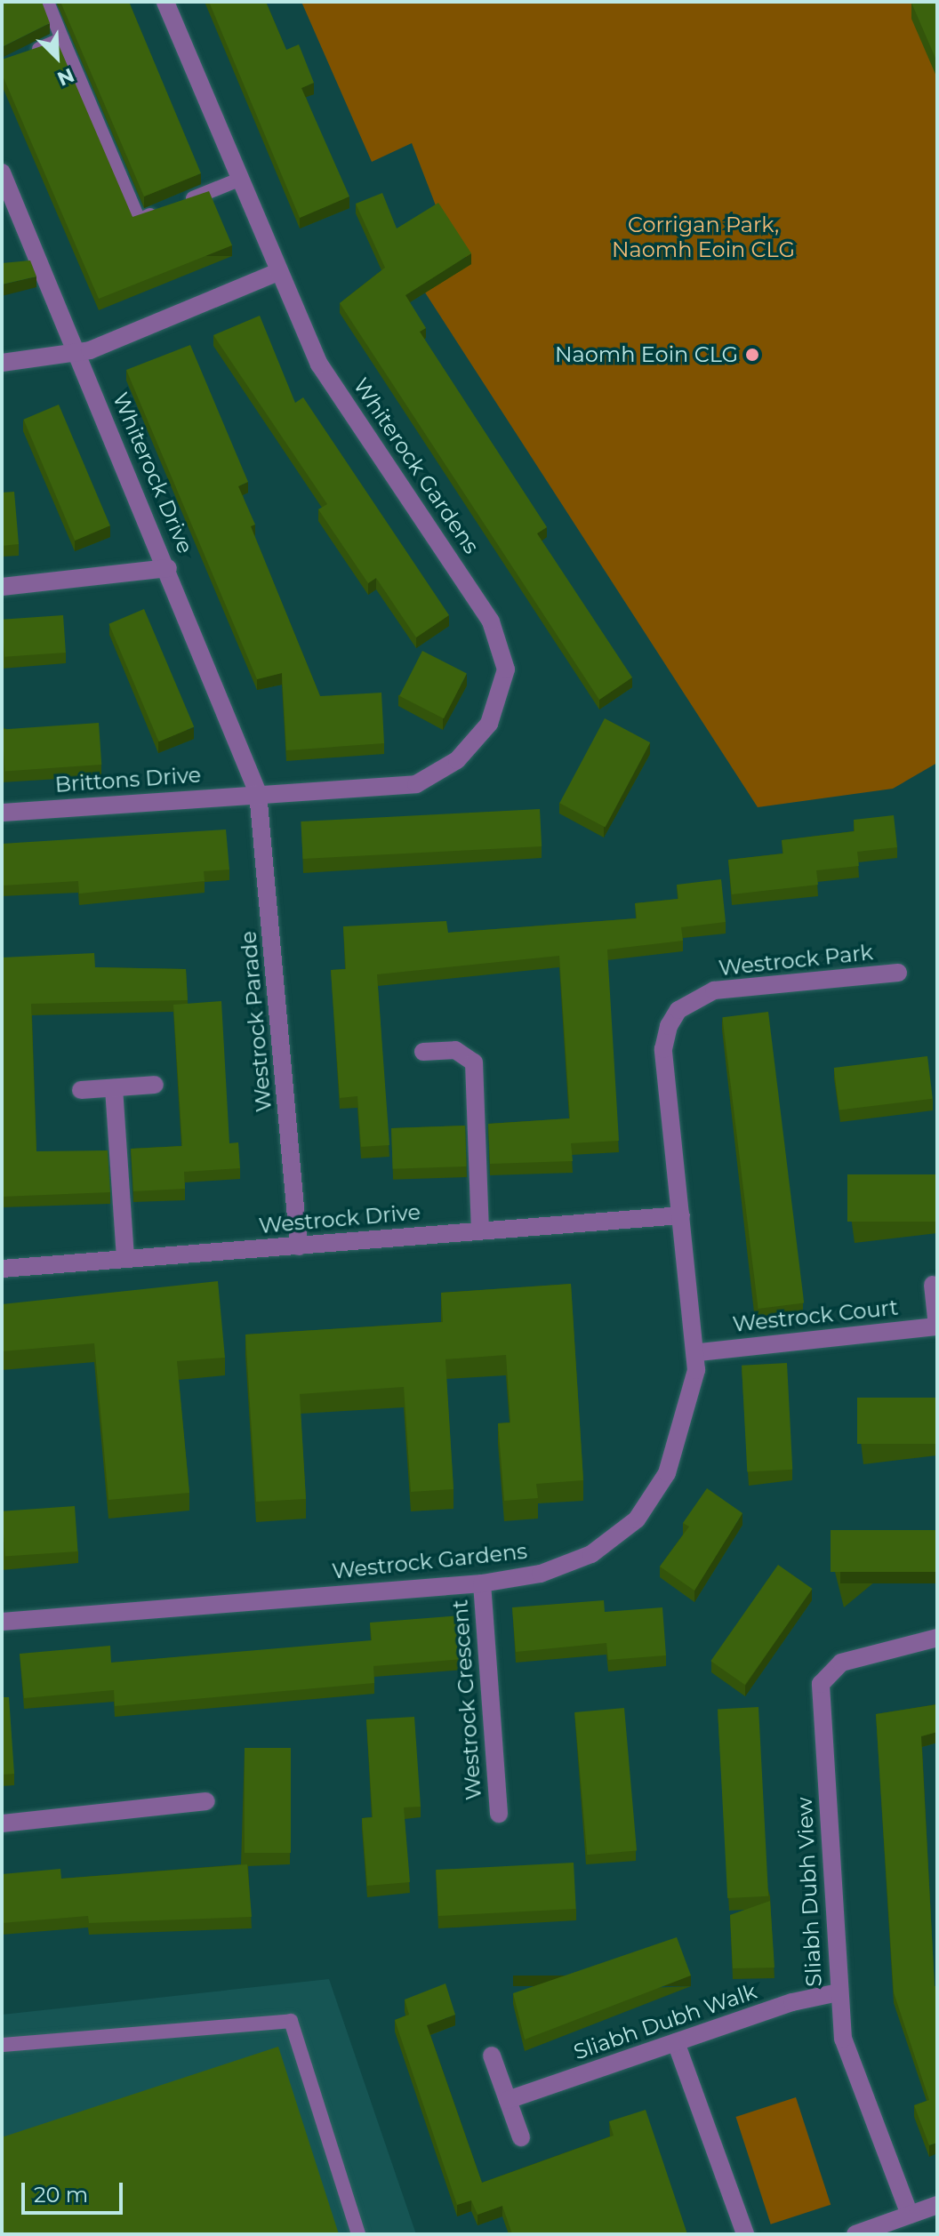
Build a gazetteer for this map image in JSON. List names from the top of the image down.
{
  "streets": {
    "street": [
      "Whiterock Gardens",
      "Whiterock Drive",
      "Brittons Drive",
      "Westrock Park",
      "Westrock Parade",
      "Westrock Drive",
      "Westrock Court",
      "Westrock Gardens",
      "Westrock Crescent",
      "Sliabh Dubh View",
      "Sliabh Dubh Walk"
    ]
  },
  "crossings": [
    ["Whiterock Gardens", "Whiterock Drive"],
    ["Whiterock Gardens", "Brittons Drive"],
    ["Whiterock Gardens", "Westrock Parade"],
    ["Whiterock Drive", "Brittons Drive"],
    ["Whiterock Drive", "Westrock Parade"],
    ["Brittons Drive", "Westrock Parade"],
    ["Westrock Park", "Westrock Gardens"],
    ["Westrock Parade", "Westrock Drive"],
    ["Westrock Drive", "Westrock Gardens"],
    ["Westrock Court", "Westrock Gardens"],
    ["Westrock Gardens", "Westrock Crescent"],
    ["Sliabh Dubh View", "Sliabh Dubh Walk"]
  ],
  "parks": ["Corrigan Park, Naomh Eoin CLG"],
  "places": ["Naomh Eoin CLG"],
  "scale_bar": "20 m",
  "north": "bottom right"
}
